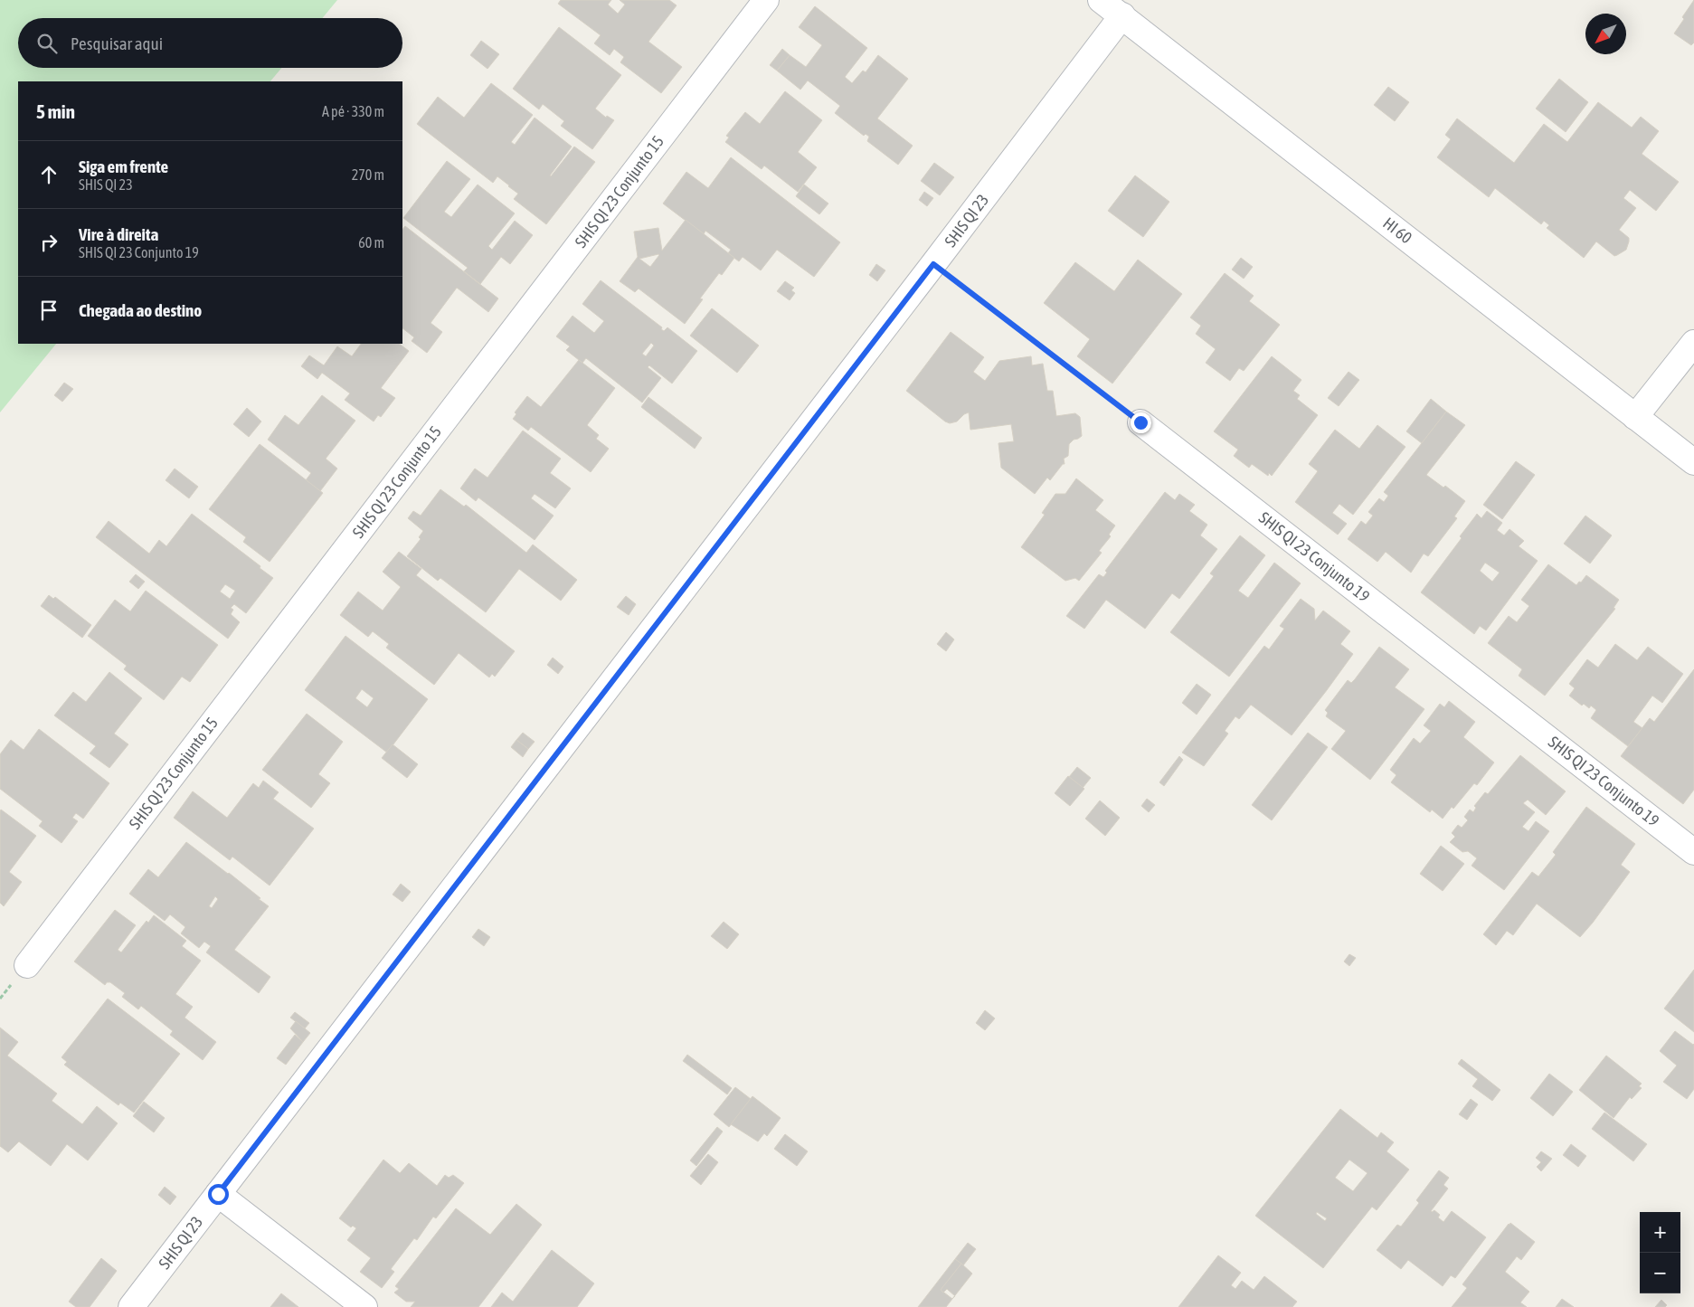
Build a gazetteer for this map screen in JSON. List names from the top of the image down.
{
  "streets": {
    "street": [
      "SHIS QI 23 Conjunto 15",
      "SHIS QI 23",
      "HI 60",
      "SHIS QI 23 Conjunto 19"
    ]
  },
  "crossings": [
    ["SHIS QI 23", "HI 60"]
  ],
  "north": "bottom left",
  "page": {
    "search": "Pesquisar aqui",
    "heading": ["5 min", "A pé · 330 m"],
    "list": [
      ["Siga em frente", "SHIS QI 23", "270 m"],
      ["Vire à direita", "SHIS QI 23 Conjunto 19", "60 m"],
      "Chegada ao destino"
    ],
    "map_buttons": ["+", "−"]
  }
}
